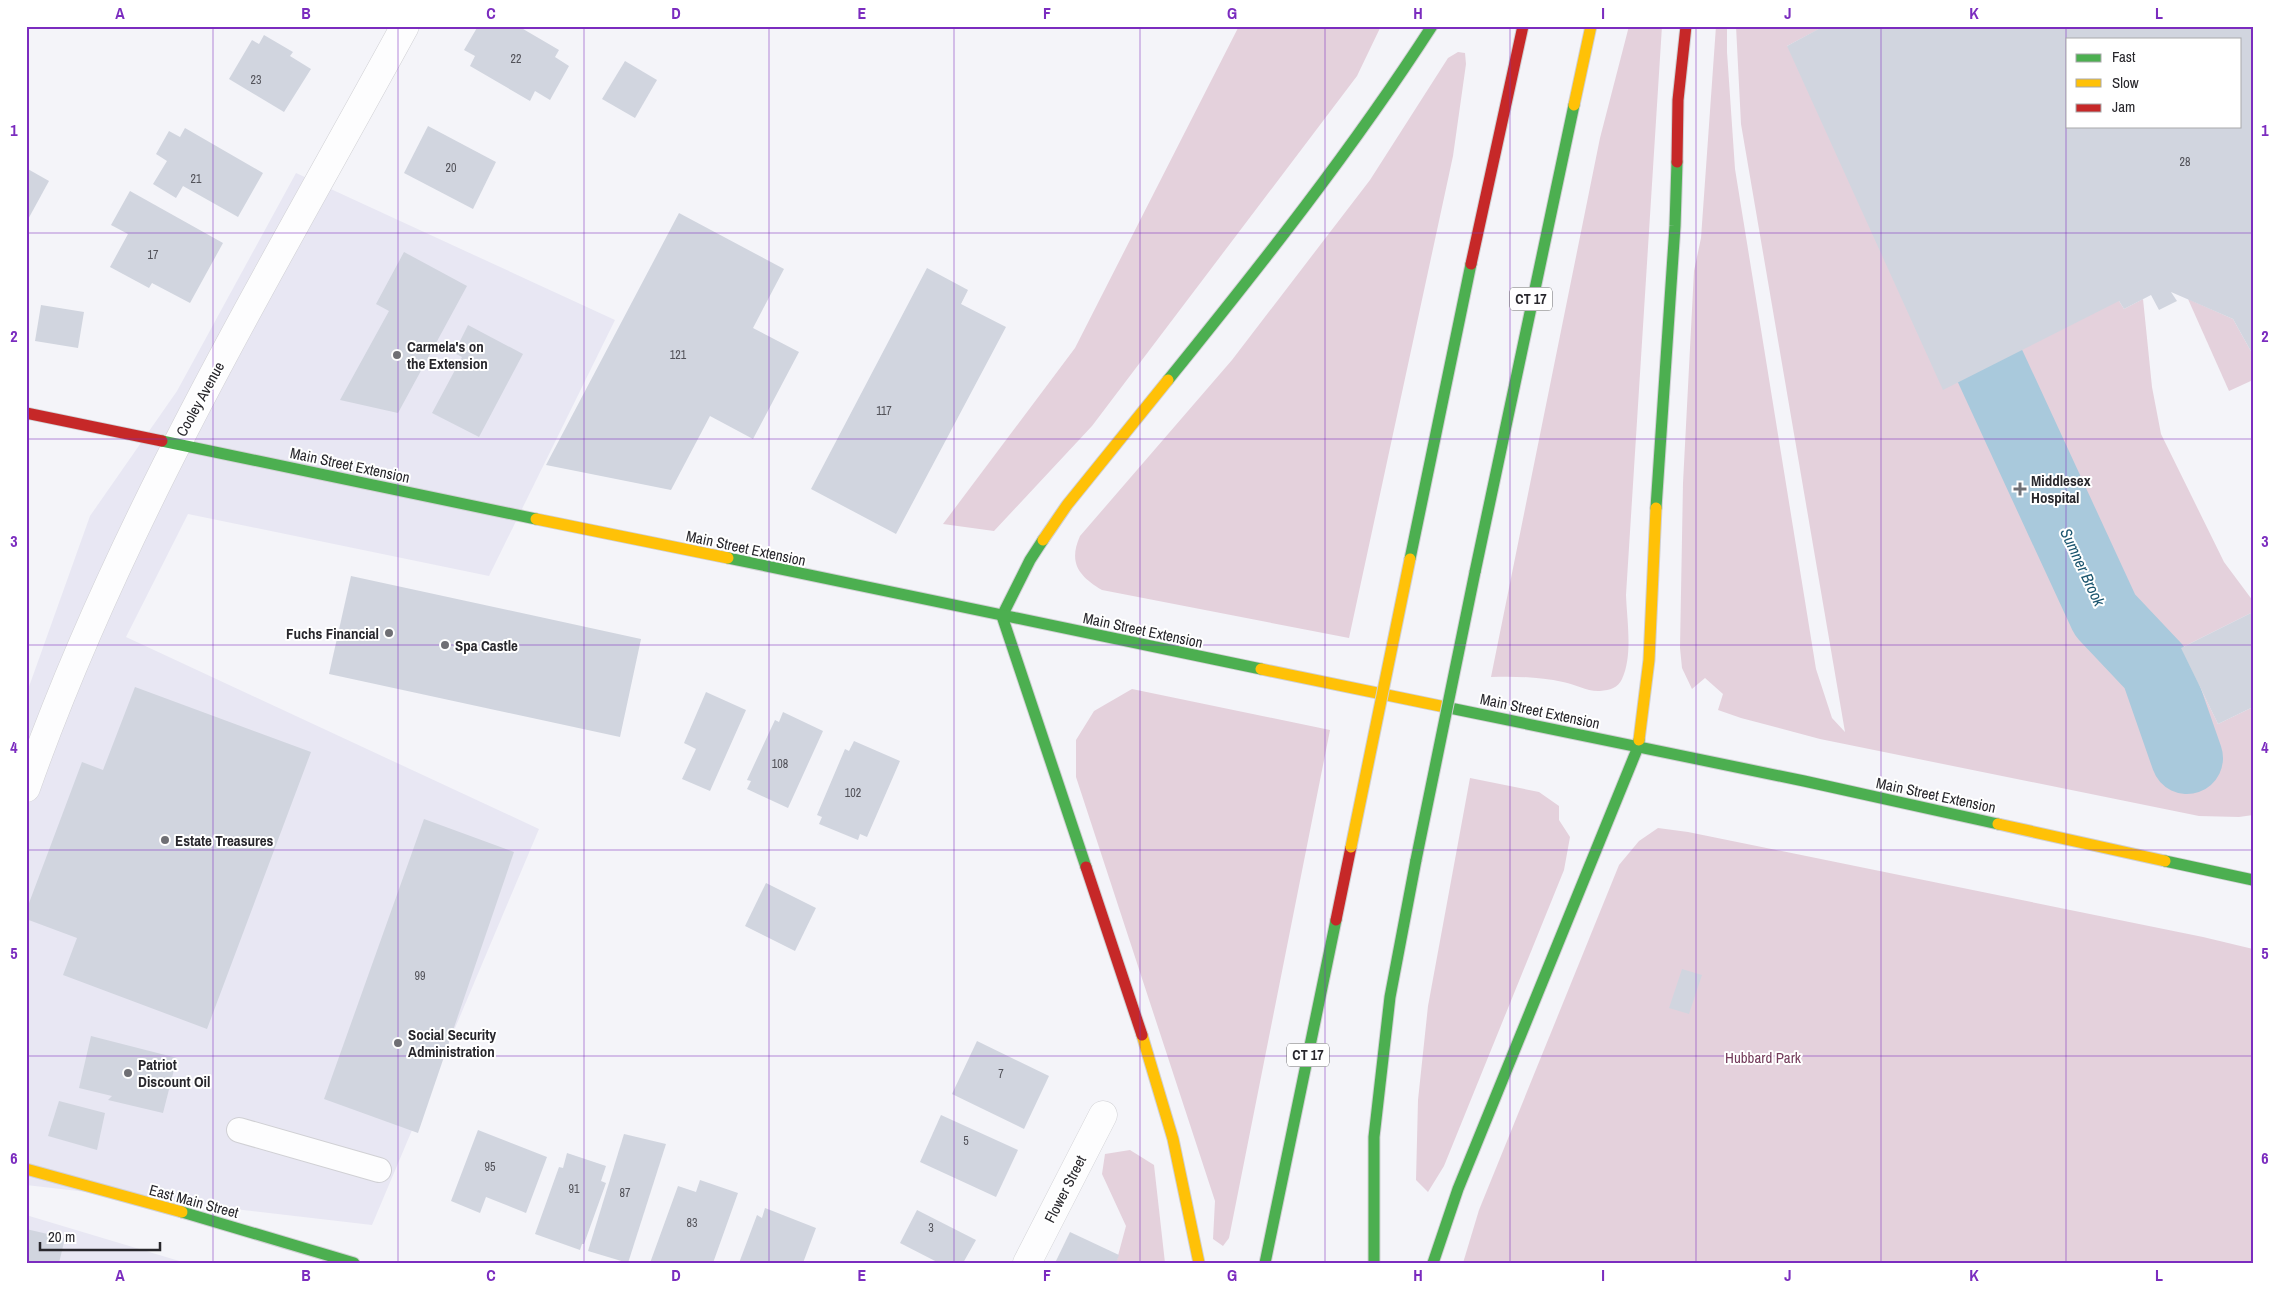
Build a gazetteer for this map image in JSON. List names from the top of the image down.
{
  "streets": {
    "main road": ["CT 17", "Main Street Extension", "East Main Street"],
    "street": ["Cooley Avenue", "Flower Street"]
  },
  "crossings": [
    ["Cooley Avenue", "Main Street Extension"]
  ],
  "water": ["Sumner Brook"],
  "parks": ["Hubbard Park"],
  "places": {
    "other": [
      "Carmela's on the Extension",
      "Fuchs Financial",
      "Spa Castle",
      "Estate Treasures",
      "Social Security Administration",
      "Patriot Discount Oil"
    ],
    "health": ["Middlesex Hospital"]
  },
  "house_numbers": [
    "22",
    "23",
    "28",
    "20",
    "21",
    "17",
    "121",
    "117",
    "108",
    "102",
    "99",
    "7",
    "5",
    "95",
    "91",
    "87",
    "83",
    "3"
  ],
  "legend": ["Fast", "Slow", "Jam"],
  "scale_bar": "20 m",
  "grid": {
    "columns": [
      "A",
      "B",
      "C",
      "D",
      "E",
      "F",
      "G",
      "H",
      "I",
      "J",
      "K",
      "L"
    ],
    "rows": [
      "1",
      "2",
      "3",
      "4",
      "5",
      "6"
    ]
  }
}
